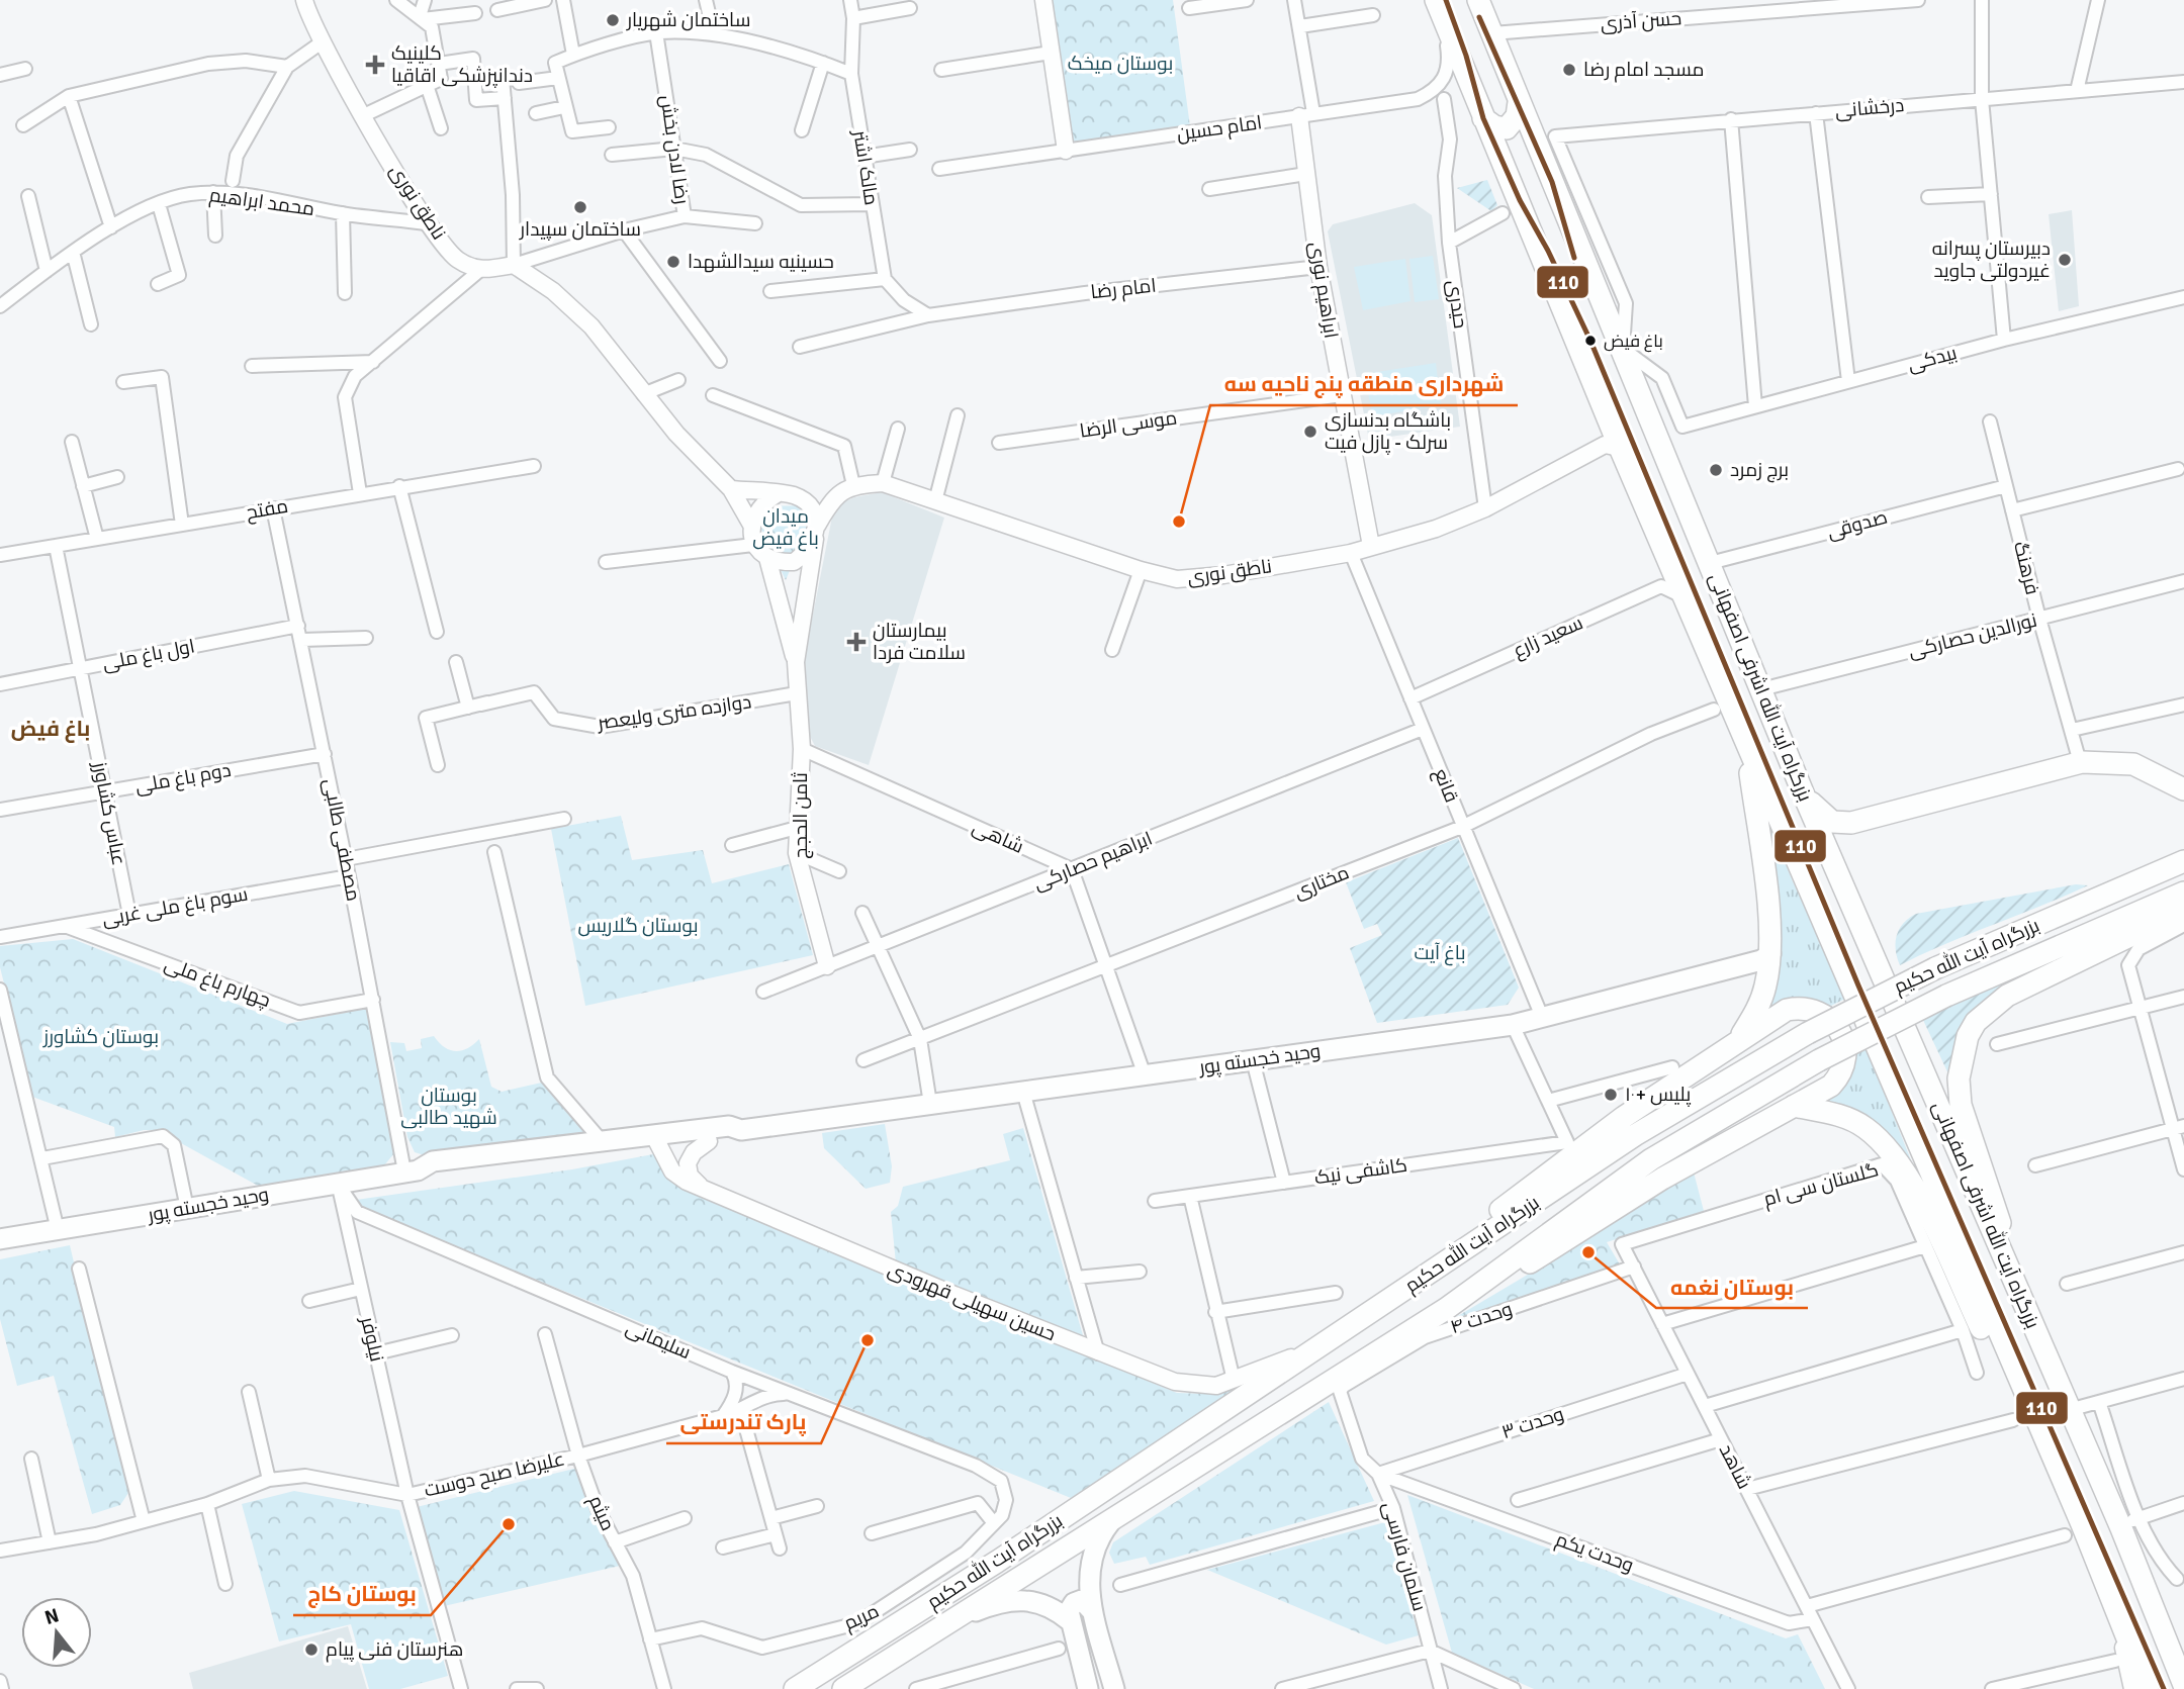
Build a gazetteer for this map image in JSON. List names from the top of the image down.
{
  "streets": {
    "highway": ["بزرگراه آیت الله اشرفی اصفهانی", "بزرگراه آیت الله حکیم"],
    "main road": ["وحید خجسته پور"],
    "street": [
      "حسن آذری",
      "درخشانی",
      "امام حسین",
      "رضا لادن بخش",
      "مالک اشتر",
      "محمد ابراهیم",
      "ناطق نوری",
      "امام رضا",
      "ابراهیم نوری",
      "حیدری",
      "بیدکی",
      "موسی الرضا",
      "مفتح",
      "صدوقی",
      "فرهنگ",
      "نورالدین حصارکی",
      "سعید زارع",
      "اول باغ ملی",
      "دوازده متری ولیعصر",
      "دوم باغ ملی",
      "قانع",
      "عباس کشاورز",
      "ثامن الحجج",
      "شاهی",
      "مصطفی طالبی",
      "ابراهیم حصارکی",
      "مختاری",
      "سوم باغ ملی غربی",
      "چهارم باغ ملی",
      "کاشفی نیک",
      "گلستان سی ام",
      "حسین سهیلی قهرودی",
      "وحدت ۴",
      "نیلوفر",
      "سلیمانی",
      "وحدت ۳",
      "شاهد",
      "علیرضا صبح دوست",
      "میثم",
      "وحدت یکم",
      "سلمان فارسی",
      "مریم"
    ]
  },
  "crossings": [
    ["حسن آذری", "بزرگراه آیت الله اشرفی اصفهانی"],
    ["درخشانی", "بیدکی"],
    ["درخشانی", "بزرگراه آیت الله اشرفی اصفهانی"],
    ["امام حسین", "ابراهیم نوری"],
    ["امام حسین", "بزرگراه آیت الله اشرفی اصفهانی"],
    ["محمد ابراهیم", "ناطق نوری"],
    ["ناطق نوری", "ابراهیم نوری"],
    ["ناطق نوری", "حیدری"],
    ["ناطق نوری", "بزرگراه آیت الله اشرفی اصفهانی"],
    ["ناطق نوری", "قانع"],
    ["امام رضا", "ابراهیم نوری"],
    ["ابراهیم نوری", "موسی الرضا"],
    ["بیدکی", "بزرگراه آیت الله اشرفی اصفهانی"],
    ["مفتح", "عباس کشاورز"],
    ["مفتح", "مصطفی طالبی"],
    ["صدوقی", "فرهنگ"],
    ["صدوقی", "بزرگراه آیت الله اشرفی اصفهانی"],
    ["فرهنگ", "نورالدین حصارکی"],
    ["نورالدین حصارکی", "بزرگراه آیت الله اشرفی اصفهانی"],
    ["سعید زارع", "بزرگراه آیت الله اشرفی اصفهانی"],
    ["سعید زارع", "قانع"],
    ["اول باغ ملی", "عباس کشاورز"],
    ["اول باغ ملی", "مصطفی طالبی"],
    ["دوازده متری ولیعصر", "ثامن الحجج"],
    ["دوم باغ ملی", "عباس کشاورز"],
    ["دوم باغ ملی", "مصطفی طالبی"],
    ["قانع", "ابراهیم حصارکی"],
    ["قانع", "مختاری"],
    ["قانع", "وحید خجسته پور"],
    ["عباس کشاورز", "سوم باغ ملی غربی"],
    ["ثامن الحجج", "شاهی"],
    ["ثامن الحجج", "ابراهیم حصارکی"],
    ["شاهی", "ابراهیم حصارکی"],
    ["مصطفی طالبی", "سوم باغ ملی غربی"],
    ["مصطفی طالبی", "چهارم باغ ملی"],
    ["مصطفی طالبی", "وحید خجسته پور"],
    ["سوم باغ ملی غربی", "چهارم باغ ملی"],
    ["بزرگراه آیت الله حکیم", "حسین سهیلی قهرودی"],
    ["وحید خجسته پور", "حسین سهیلی قهرودی"],
    ["وحید خجسته پور", "نیلوفر"],
    ["وحید خجسته پور", "سلیمانی"],
    ["گلستان سی ام", "شاهد"],
    ["وحدت ۴", "شاهد"],
    ["وحدت ۴", "سلمان فارسی"],
    ["نیلوفر", "سلیمانی"],
    ["نیلوفر", "علیرضا صبح دوست"],
    ["سلیمانی", "علیرضا صبح دوست"],
    ["سلیمانی", "مریم"],
    ["وحدت ۳", "شاهد"],
    ["وحدت ۳", "وحدت یکم"],
    ["وحدت ۳", "سلمان فارسی"],
    ["شاهد", "وحدت یکم"],
    ["علیرضا صبح دوست", "میثم"],
    ["میثم", "مریم"],
    ["وحدت یکم", "سلمان فارسی"]
  ],
  "districts": ["باغ فیض"],
  "parks": [
    "بوستان میخک",
    "میدان باغ فیض",
    "بوستان گلاریس",
    "باغ آیت",
    "بوستان کشاورز",
    "بوستان شهید طالبی"
  ],
  "places": {
    "other": [
      "ساختمان شهریار",
      "مسجد امام رضا",
      "ساختمان سپیدار",
      "دبیرستان پسرانه غیردولتی جاوید",
      "حسینیه سیدالشهدا",
      "باغ فیض",
      "باشگاه بدنسازی سرلک - پازل فیت",
      "برج زمرد",
      "شهرداری منطقه پنج ناحیه سه",
      "پلیس +۱۰",
      "بوستان نغمه",
      "پارک تندرستی",
      "بوستان کاج",
      "هنرستان فنی پیام"
    ],
    "health": ["کلینیک دندانپزشکی اقاقیا", "بیمارستان سلامت فردا"]
  },
  "lines": ["transit line 110"],
  "north": "top"
}
